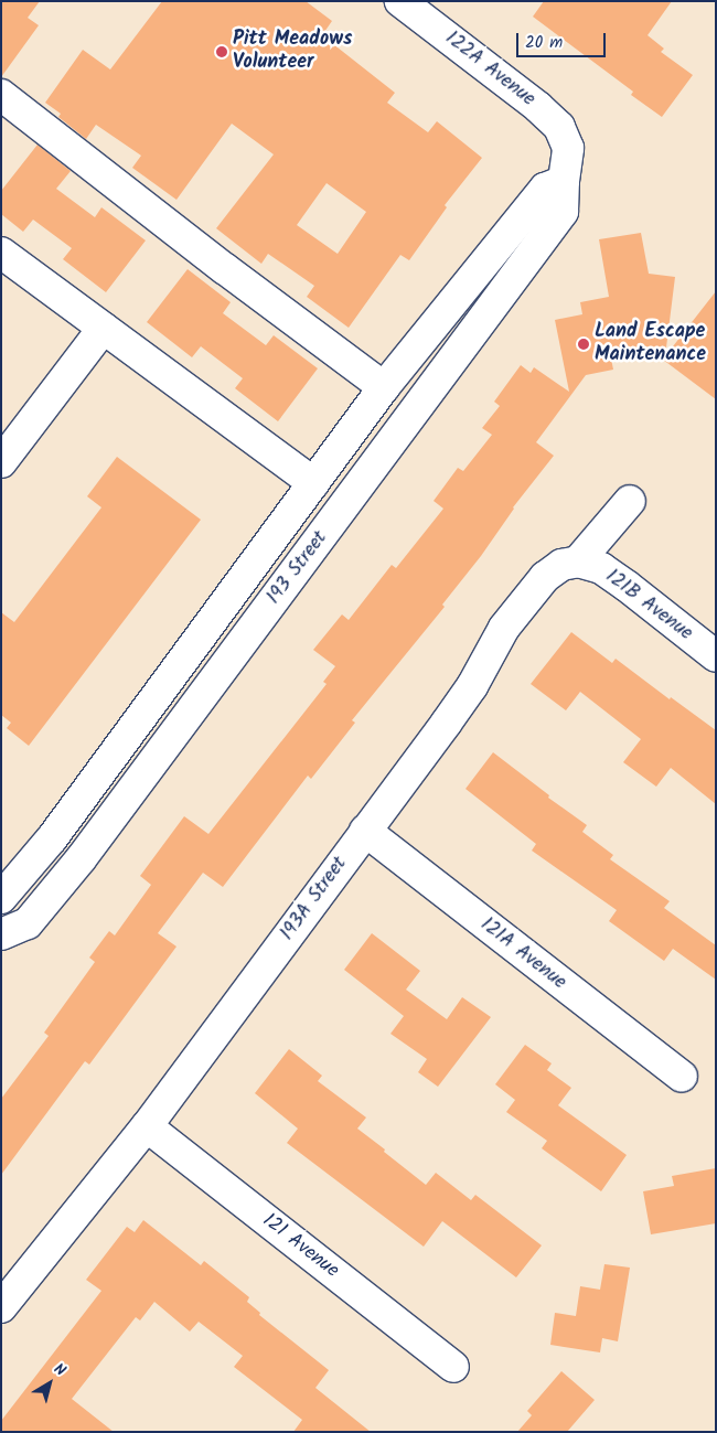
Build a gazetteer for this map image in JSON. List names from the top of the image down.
{
  "streets": {
    "street": [
      "122A Avenue",
      "193 Street",
      "121B Avenue",
      "193A Street",
      "121A Avenue",
      "121 Avenue"
    ]
  },
  "crossings": [
    ["122A Avenue", "193 Street"],
    ["121B Avenue", "193A Street"],
    ["193A Street", "121A Avenue"],
    ["193A Street", "121 Avenue"]
  ],
  "places": ["Pitt Meadows Volunteer", "Land Escape Maintenance"],
  "scale_bar": "20 m",
  "north": "top right"
}
